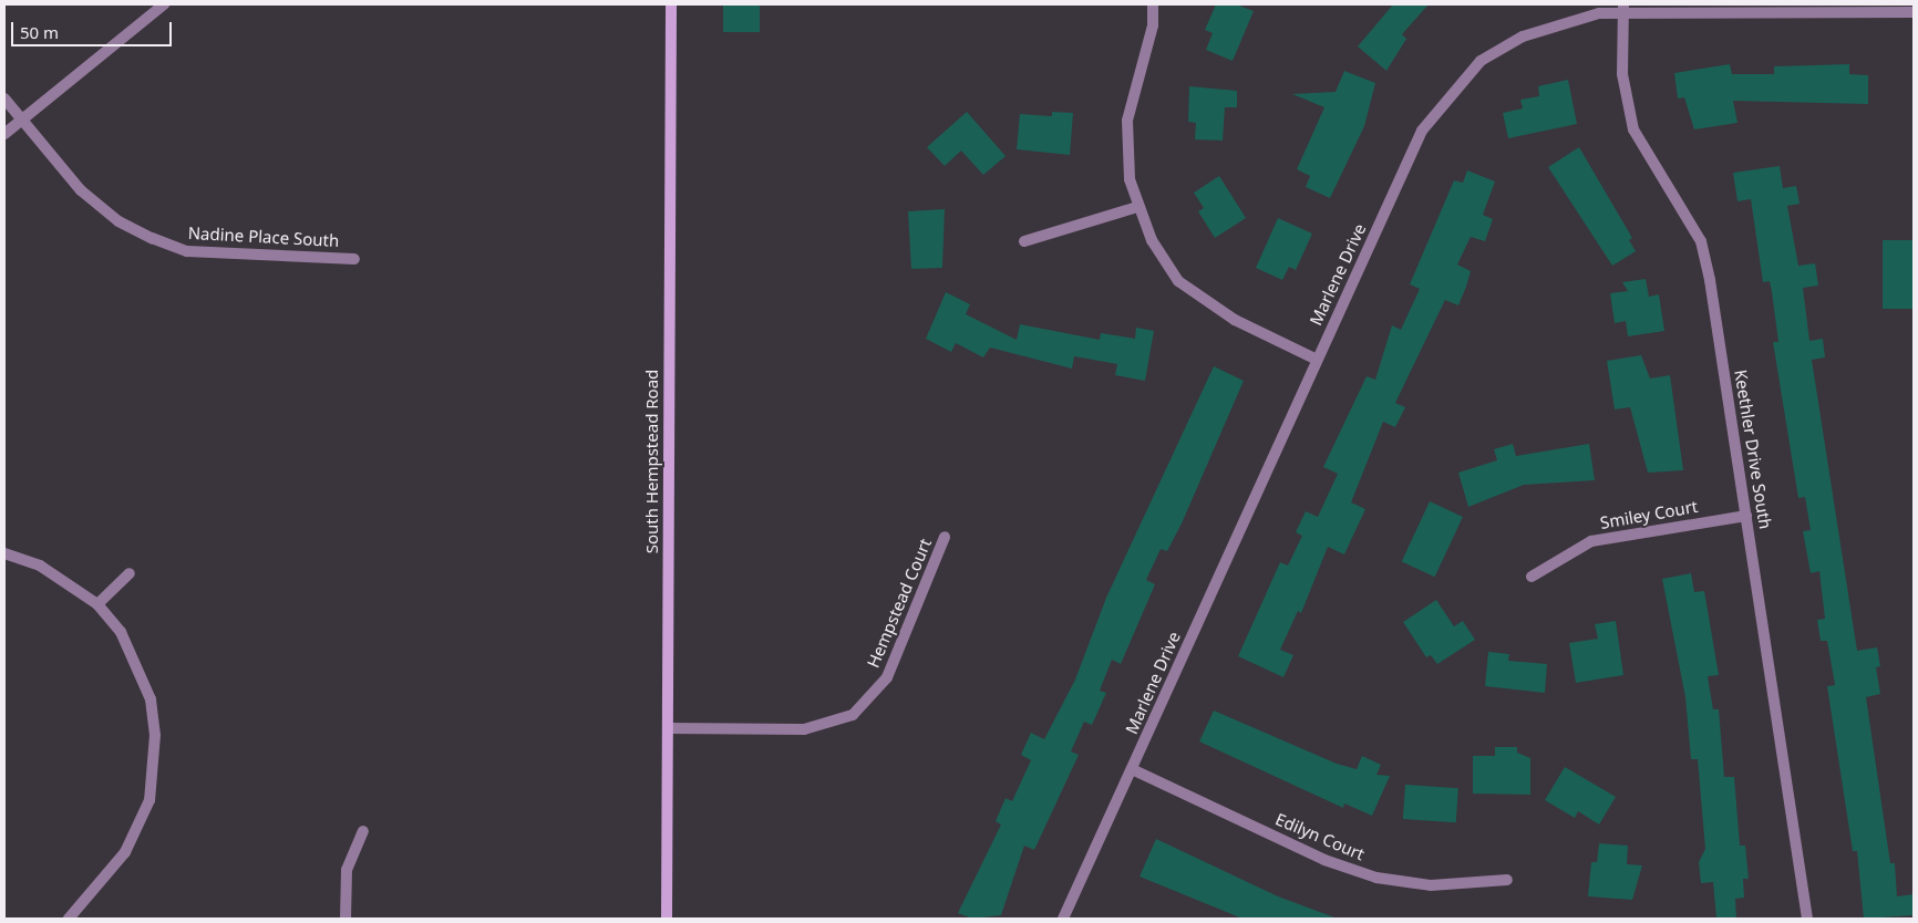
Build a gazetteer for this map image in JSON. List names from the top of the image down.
{
  "streets": {
    "street": [
      "Nadine Place South",
      "Marlene Drive",
      "Keethler Drive South",
      "South Hempstead Road",
      "Smiley Court",
      "Hempstead Court",
      "Edilyn Court"
    ]
  },
  "crossings": [
    ["Marlene Drive", "Keethler Drive South"],
    ["Marlene Drive", "Edilyn Court"],
    ["Keethler Drive South", "Smiley Court"],
    ["South Hempstead Road", "Hempstead Court"]
  ],
  "scale_bar": "50 m"
}
